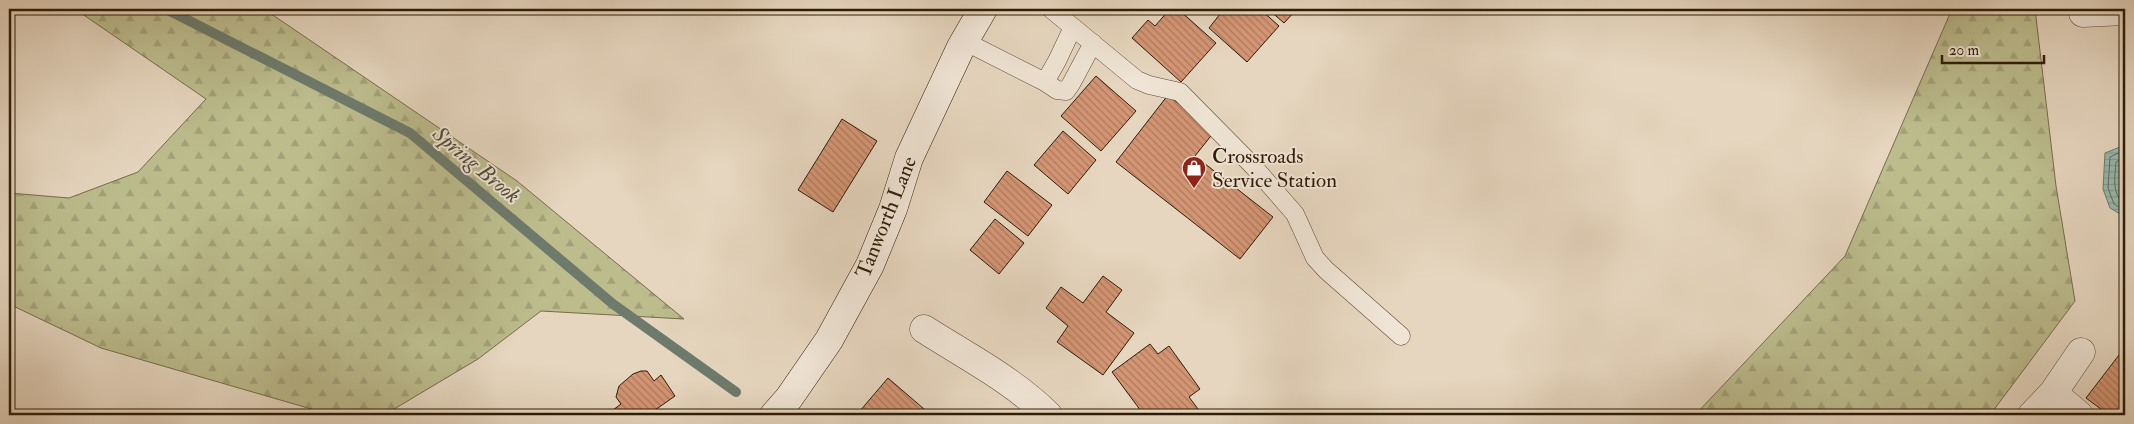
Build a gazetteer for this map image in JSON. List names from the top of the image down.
{
  "streets": {
    "main road": ["Tanworth Lane"]
  },
  "water": ["Spring Brook"],
  "places": {
    "shop": ["Crossroads Service Station"]
  },
  "scale_bar": "20 m"
}
